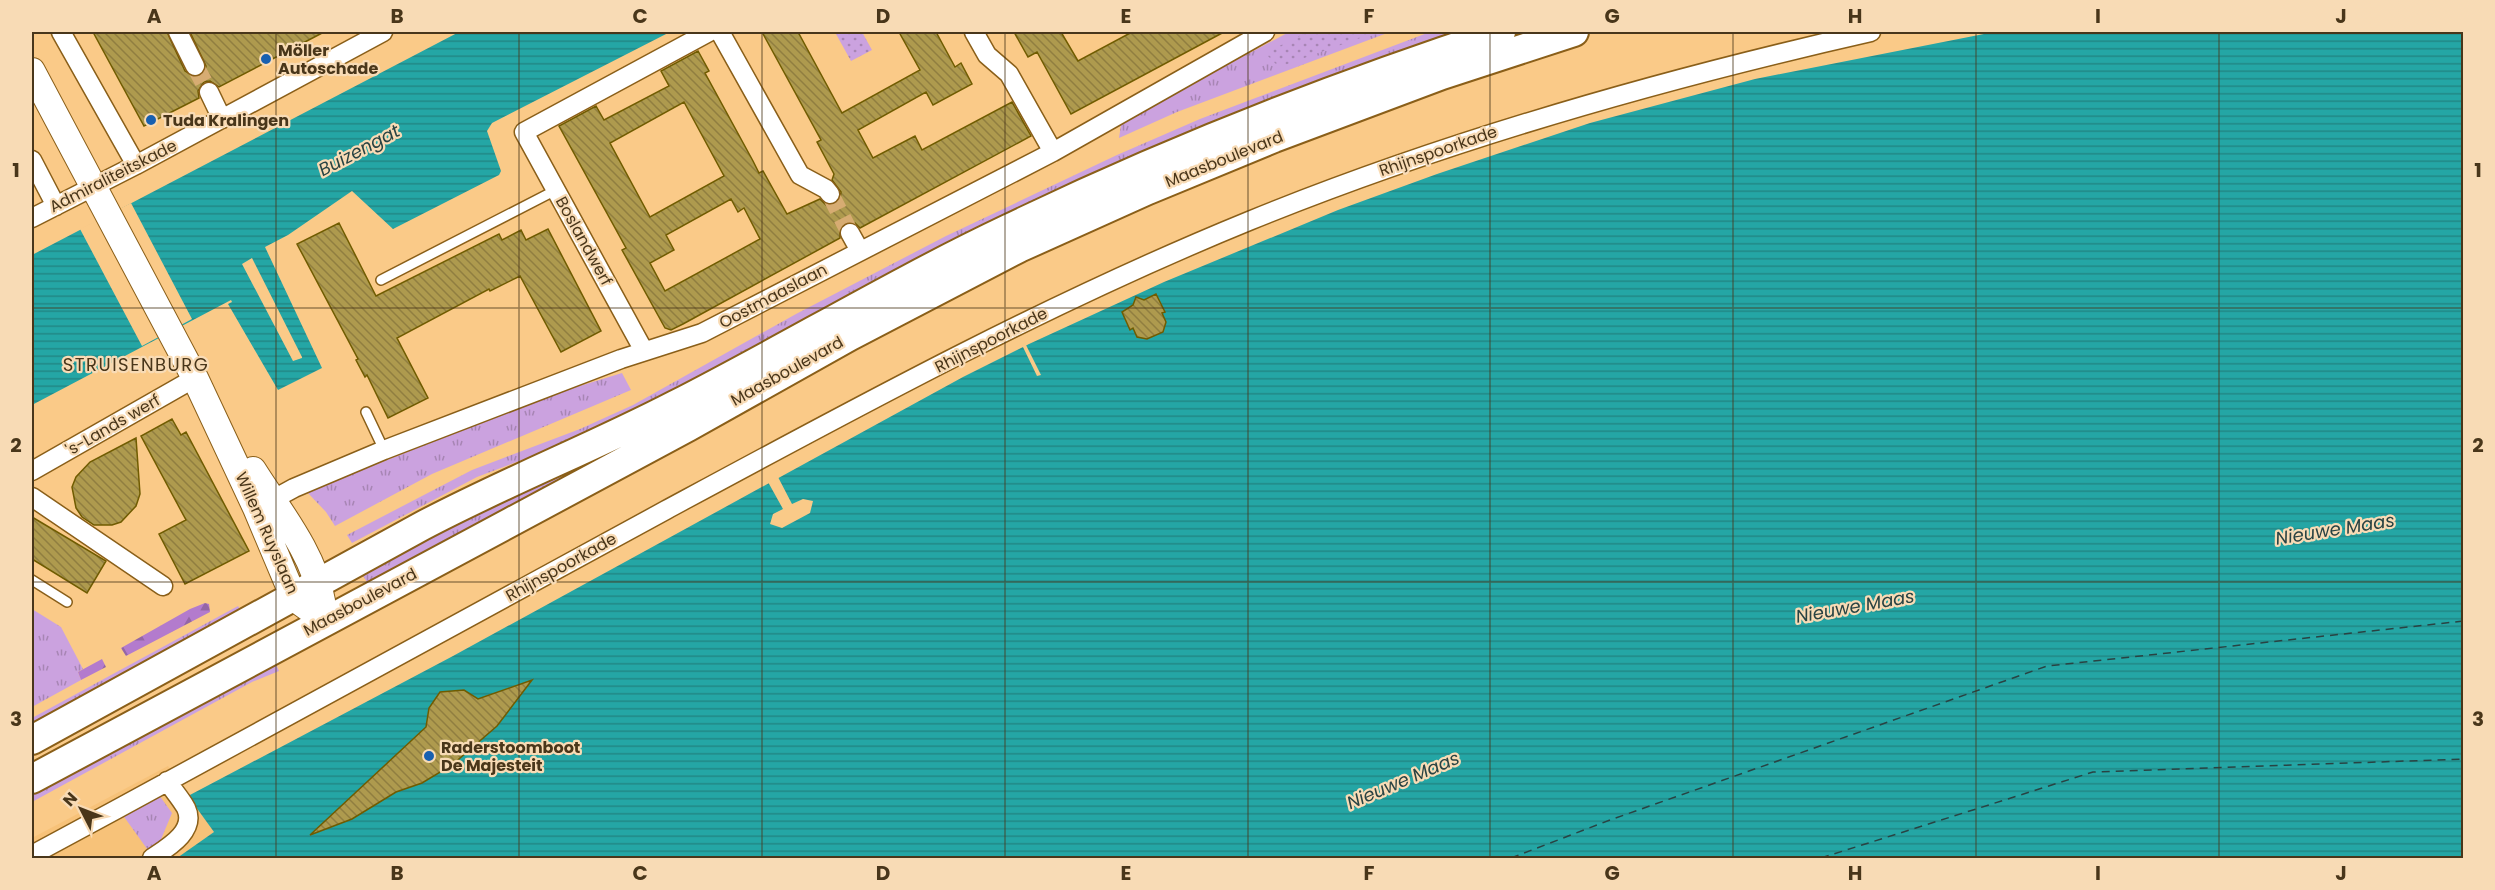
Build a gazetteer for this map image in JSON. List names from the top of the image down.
{
  "streets": {
    "main road": ["Maasboulevard"],
    "street": [
      "Rhijnspoorkade",
      "Admiraliteitskade",
      "Boslandwerf",
      "Oostmaaslaan",
      "'s-Lands werf",
      "Willem Ruyslaan"
    ]
  },
  "crossings": [
    ["Maasboulevard", "Willem Ruyslaan"],
    ["Admiraliteitskade", "Willem Ruyslaan"],
    ["Boslandwerf", "Oostmaaslaan"],
    ["Oostmaaslaan", "Willem Ruyslaan"],
    ["'s-Lands werf", "Willem Ruyslaan"]
  ],
  "districts": ["STRUISENBURG"],
  "water": ["Buizengat", "Nieuwe Maas"],
  "places": ["Möller Autoschade", "Tuda Kralingen", "Raderstoomboot De Majesteit"],
  "north": "top left",
  "grid": {
    "columns": [
      "A",
      "B",
      "C",
      "D",
      "E",
      "F",
      "G",
      "H",
      "I",
      "J"
    ],
    "rows": ["1", "2", "3"]
  }
}
